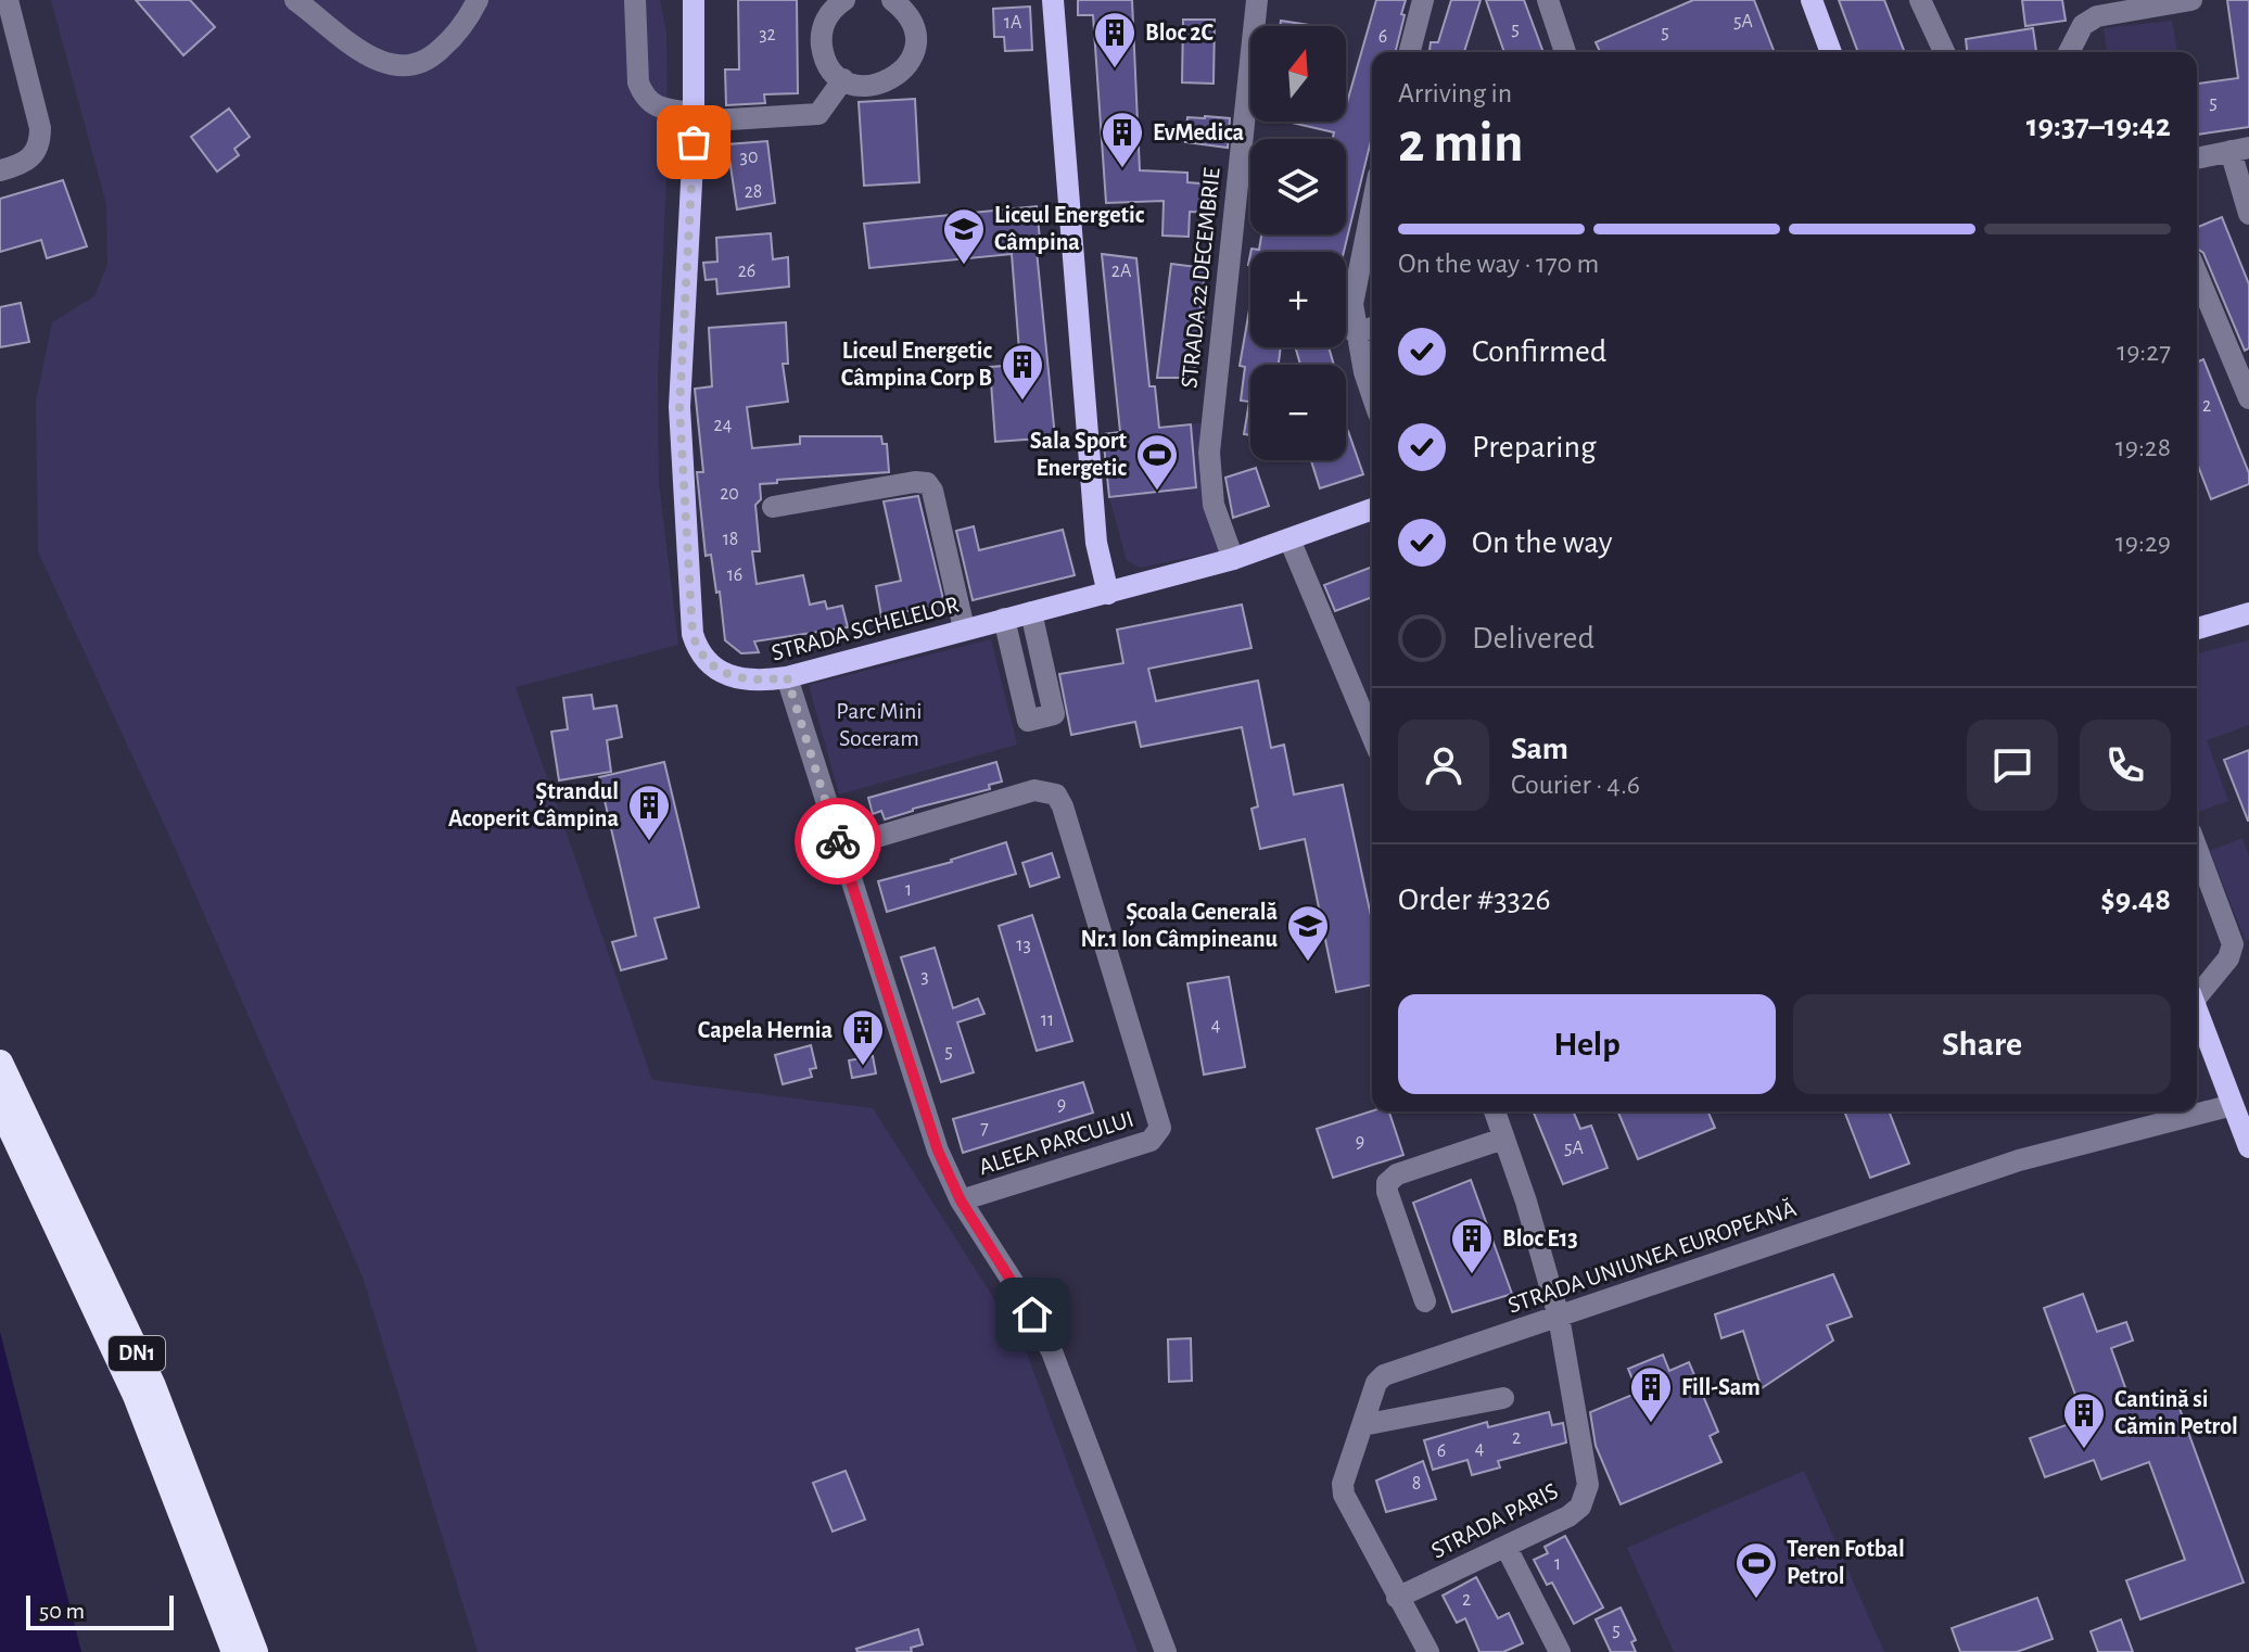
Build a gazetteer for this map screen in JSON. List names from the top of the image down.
{
  "streets": {
    "highway": ["DN1"],
    "main road": ["STRADA SCHELELOR"],
    "street": [
      "STRADA 22 DECEMBRIE",
      "ALEEA PARCULUI",
      "STRADA UNIUNEA EUROPEANĂ",
      "STRADA PARIS"
    ]
  },
  "crossings": [
    ["STRADA 22 DECEMBRIE", "STRADA SCHELELOR"],
    ["STRADA SCHELELOR", "ALEEA PARCULUI"],
    ["STRADA UNIUNEA EUROPEANĂ", "STRADA PARIS"]
  ],
  "parks": ["Parc Mini Soceram"],
  "places": {
    "building": [
      "Bloc 2C",
      "EvMedica",
      "Liceul Energetic Câmpina Corp B",
      "Ștrandul Acoperit Câmpina",
      "Capela Hernia",
      "Bloc E13",
      "Fill-Sam",
      "Cantină si Cămin Petrol"
    ],
    "school or university": ["Liceul Energetic Câmpina", "Școala Generală Nr.1 Ion Câmpineanu"],
    "sports": ["Sala Sport Energetic", "Teren Fotbal Petrol"]
  },
  "house_numbers": [
    "5A",
    "1A",
    "5",
    "5",
    "32",
    "6",
    "5",
    "30",
    "28",
    "26",
    "2A",
    "2",
    "24",
    "20",
    "18",
    "16",
    "1",
    "13",
    "3",
    "11",
    "4",
    "5",
    "9",
    "7",
    "9",
    "5A",
    "2",
    "4",
    "6",
    "8",
    "1",
    "2",
    "5"
  ],
  "scale_bar": "50 m",
  "north": "top",
  "page": {
    "map_buttons": ["+", "−"],
    "heading": ["2 min", "Arriving in", "19:37–19:42"],
    "panel": [
      "Sam",
      "Courier · 4.6",
      "Order #3326",
      "$9.48"
    ],
    "bar": "On the way · 170 m",
    "list": [
      ["Confirmed", "19:27"],
      ["Preparing", "19:28"],
      ["On the way", "19:29"],
      "Delivered"
    ],
    "buttons": ["Help", "Share"],
    "scale": "50 m"
  }
}
